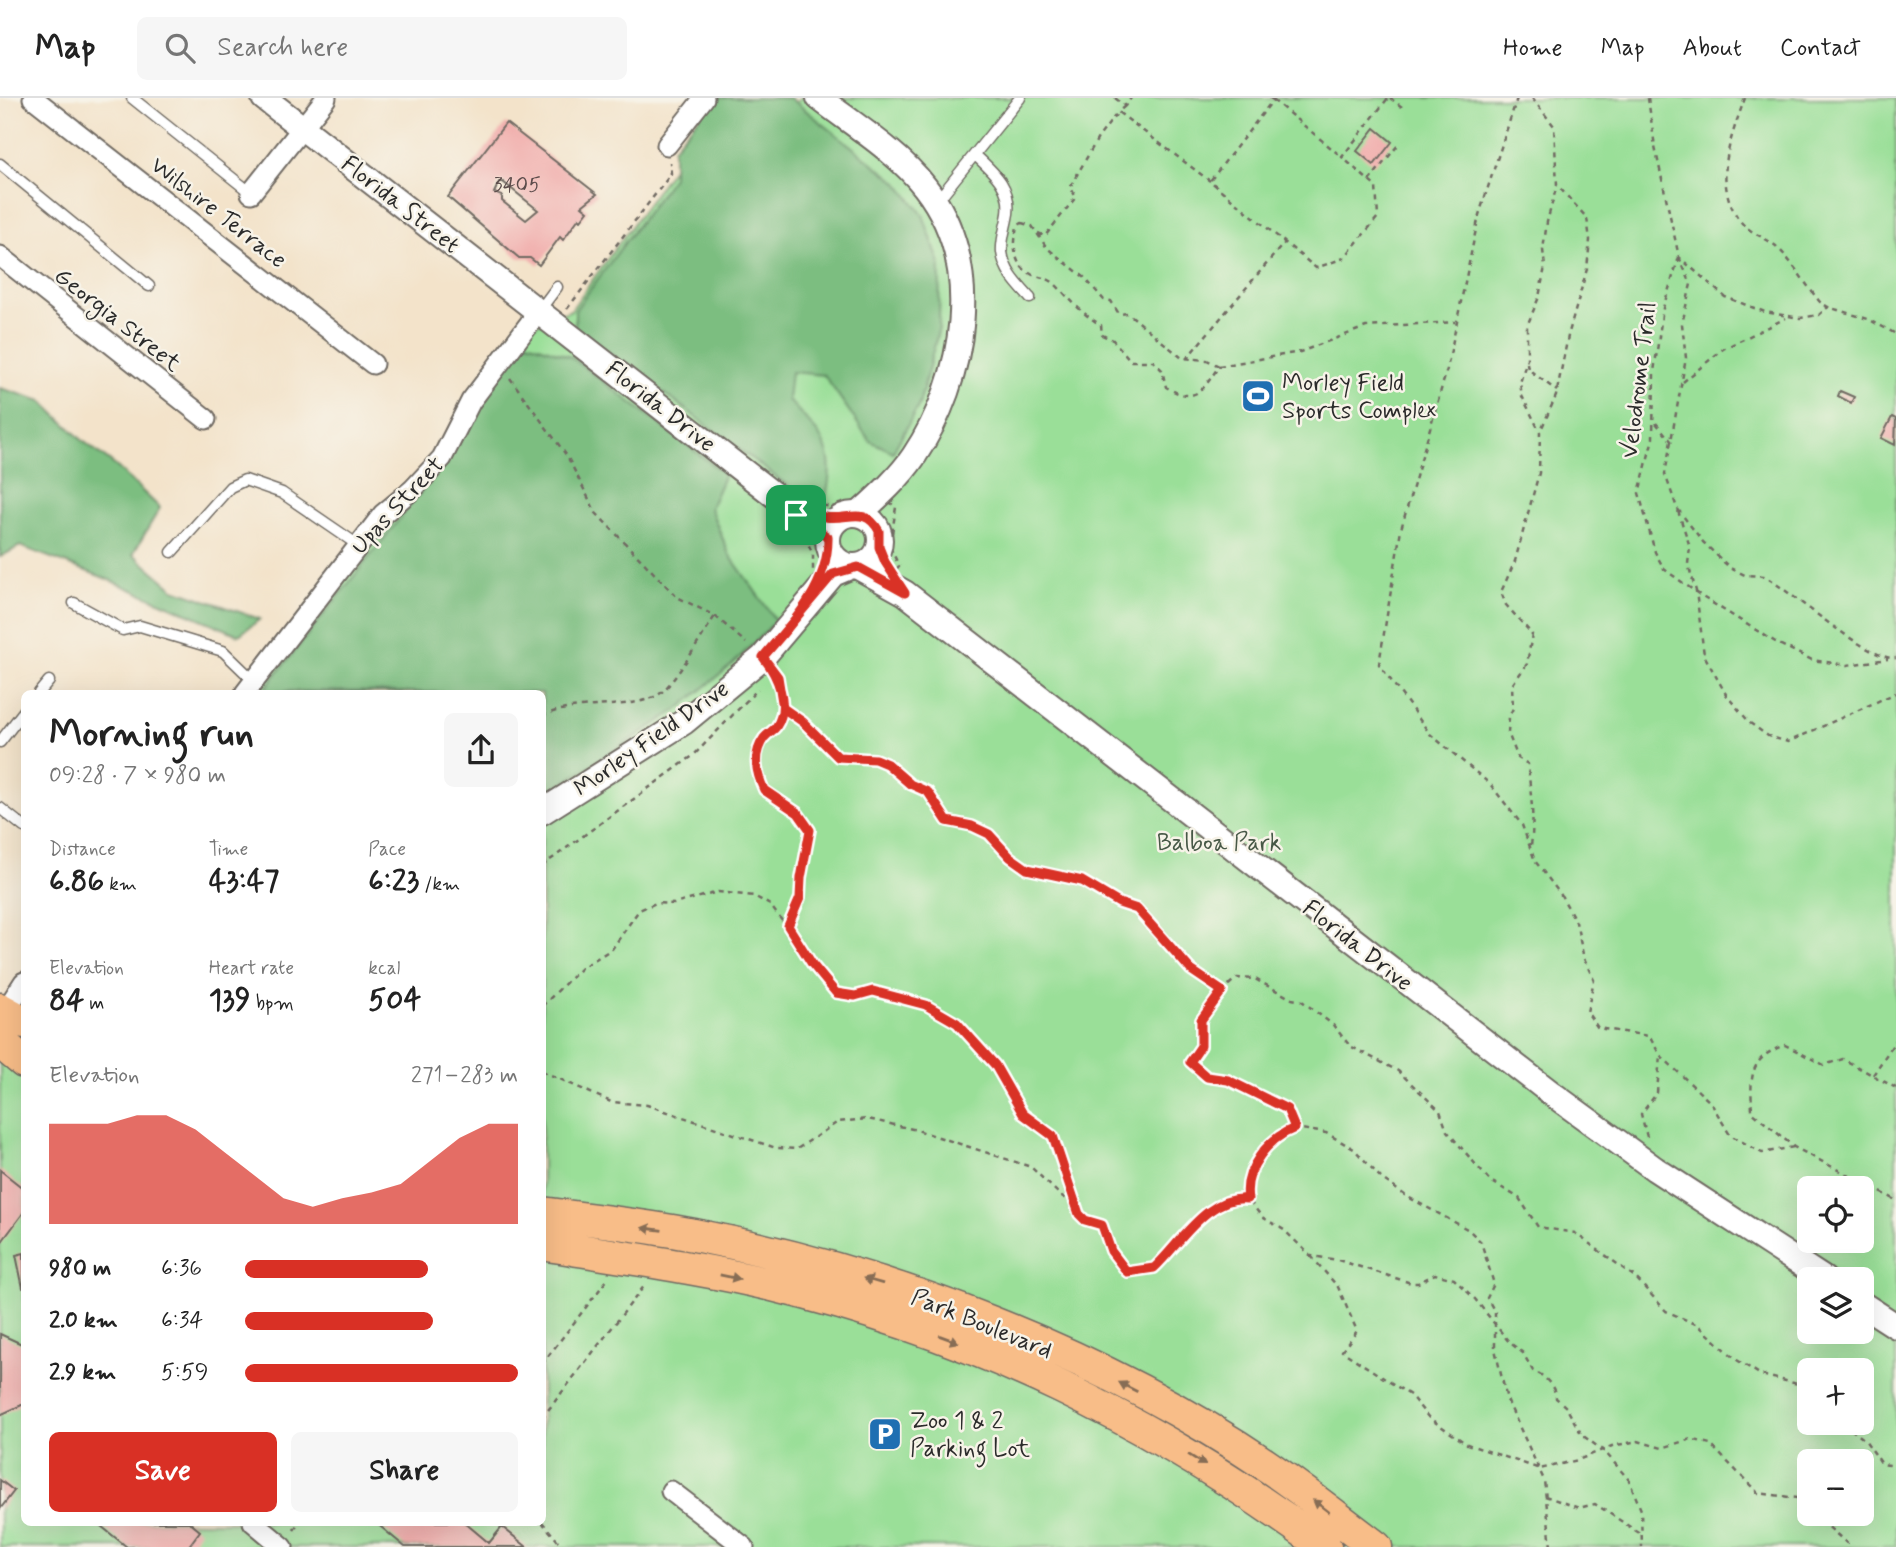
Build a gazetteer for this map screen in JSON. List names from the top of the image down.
{
  "streets": {
    "main road": ["Park Boulevard"],
    "street": [
      "Florida Street",
      "Wilshire Terrace",
      "Georgia Street",
      "Florida Drive",
      "Upas Street",
      "Morley Field Drive"
    ],
    "path": ["Velodrome Trail"]
  },
  "crossings": [
    ["Florida Street", "Florida Drive"],
    ["Florida Street", "Upas Street"],
    ["Florida Drive", "Upas Street"],
    ["Florida Drive", "Morley Field Drive"]
  ],
  "parks": ["Balboa Park"],
  "places": {
    "sports": ["Morley Field Sports Complex"],
    "parking": ["Zoo 1 & 2 Parking Lot"]
  },
  "house_numbers": ["3405"],
  "page": {
    "header": "Map",
    "search": "Search here",
    "nav": [
      "Home",
      "Map",
      "About",
      "Contact"
    ],
    "heading": ["Morning run", "09:28 · 7 × 980 m"],
    "stats": [
      ["Distance", "6.86 km"],
      ["Time", "43:47"],
      ["Pace", "6:23 /km"],
      ["Elevation", "84 m"],
      ["Heart rate", "139 bpm"],
      ["kcal", "504"]
    ],
    "chart": ["Elevation", "271–283 m"],
    "map_buttons": ["+", "−"],
    "list": [
      {
        "name": "980 m",
        "note": "6:36"
      },
      {
        "name": "2.0 km",
        "note": "6:34"
      },
      {
        "name": "2.9 km",
        "note": "5:59"
      }
    ],
    "buttons": ["Save", "Share"]
  }
}
